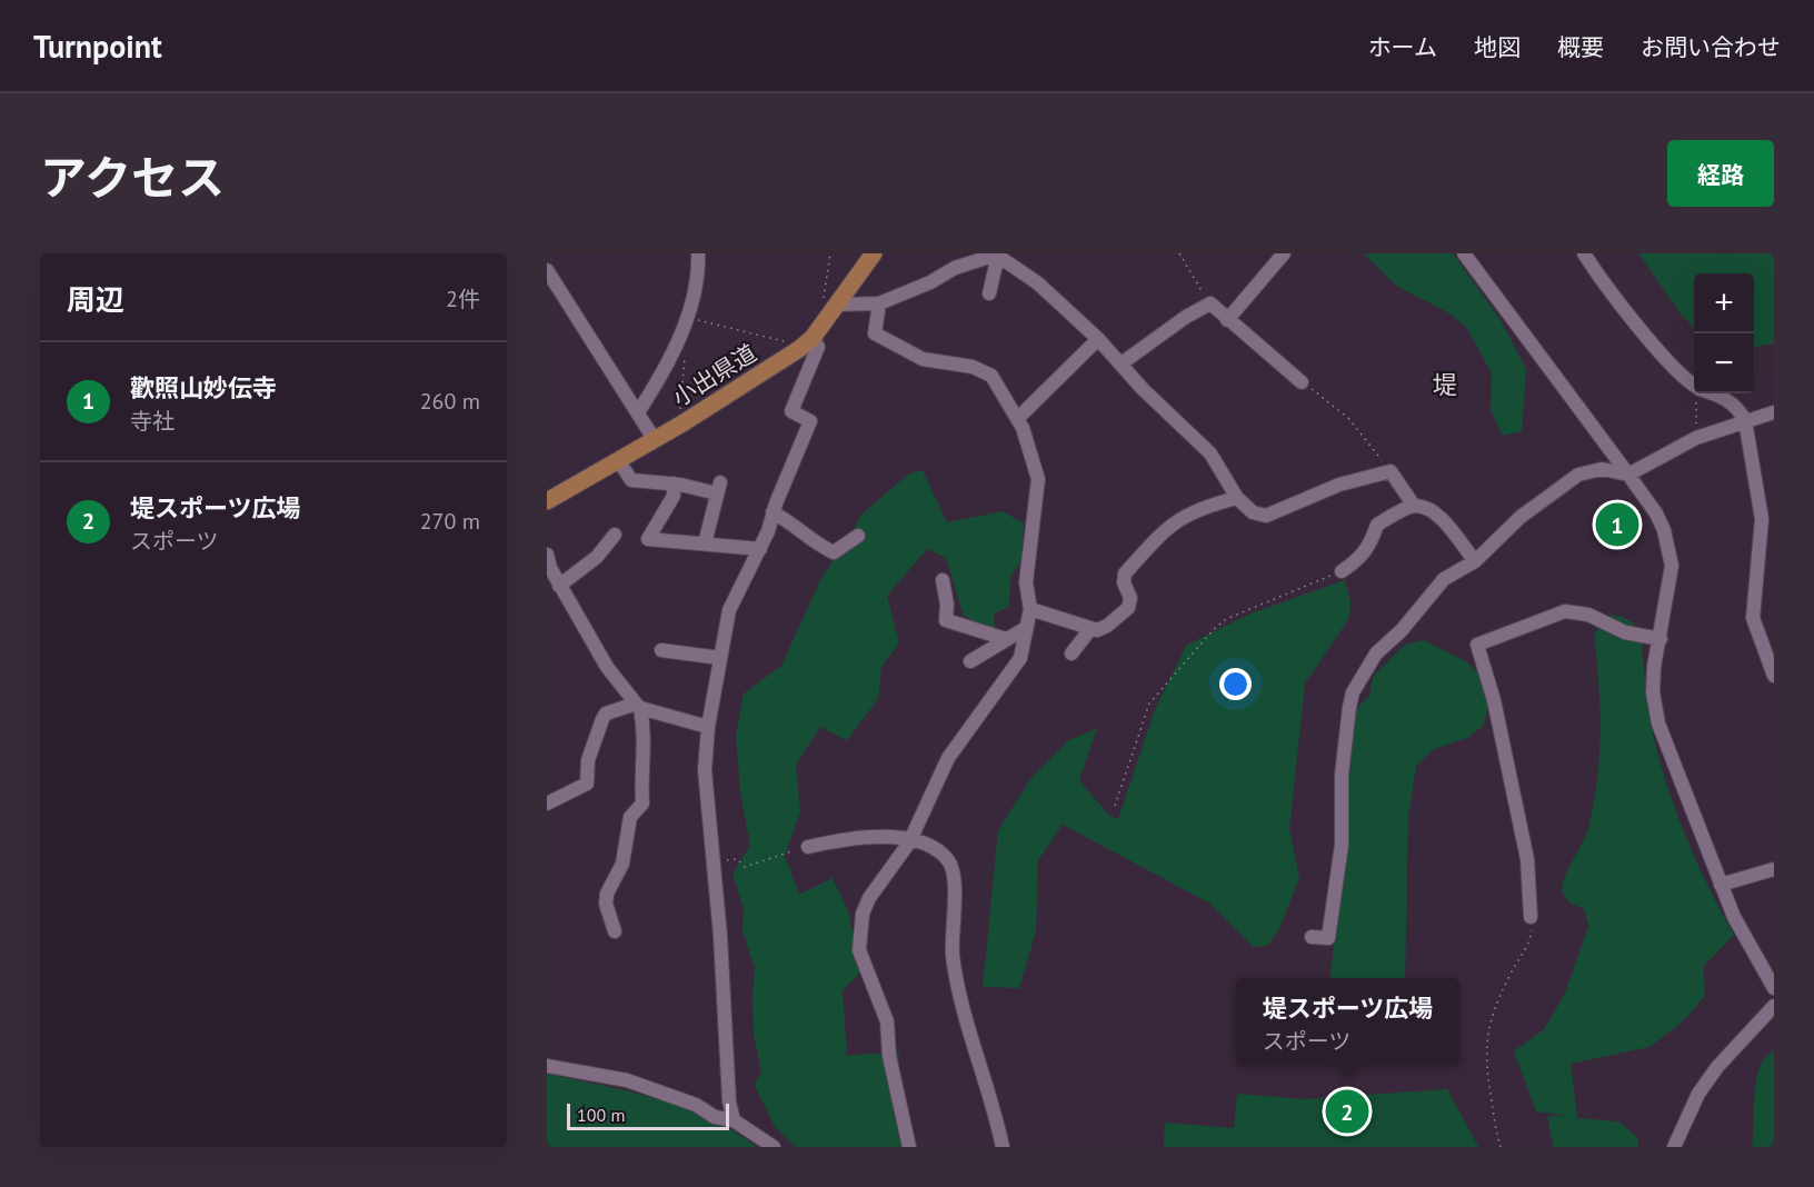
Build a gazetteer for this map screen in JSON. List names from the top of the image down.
{
  "streets": {
    "main road": ["小出県道"]
  },
  "districts": ["堤"],
  "scale_bar": "100 m",
  "page": {
    "header": "Turnpoint",
    "nav": [
      "ホーム",
      "地図",
      "概要",
      "お問い合わせ"
    ],
    "title": "アクセス",
    "buttons": "経路",
    "heading": ["周辺", "2件"],
    "map_buttons": ["+", "−"],
    "list": [
      {
        "mark": "1",
        "name": "歡照山妙伝寺",
        "note": "寺社",
        "value": "260 m"
      },
      {
        "mark": "2",
        "name": "堤スポーツ広場",
        "note": "スポーツ",
        "value": "270 m"
      }
    ],
    "pins": ["1", "2"],
    "popup": ["堤スポーツ広場", "スポーツ"],
    "scale": "100 m"
  }
}
